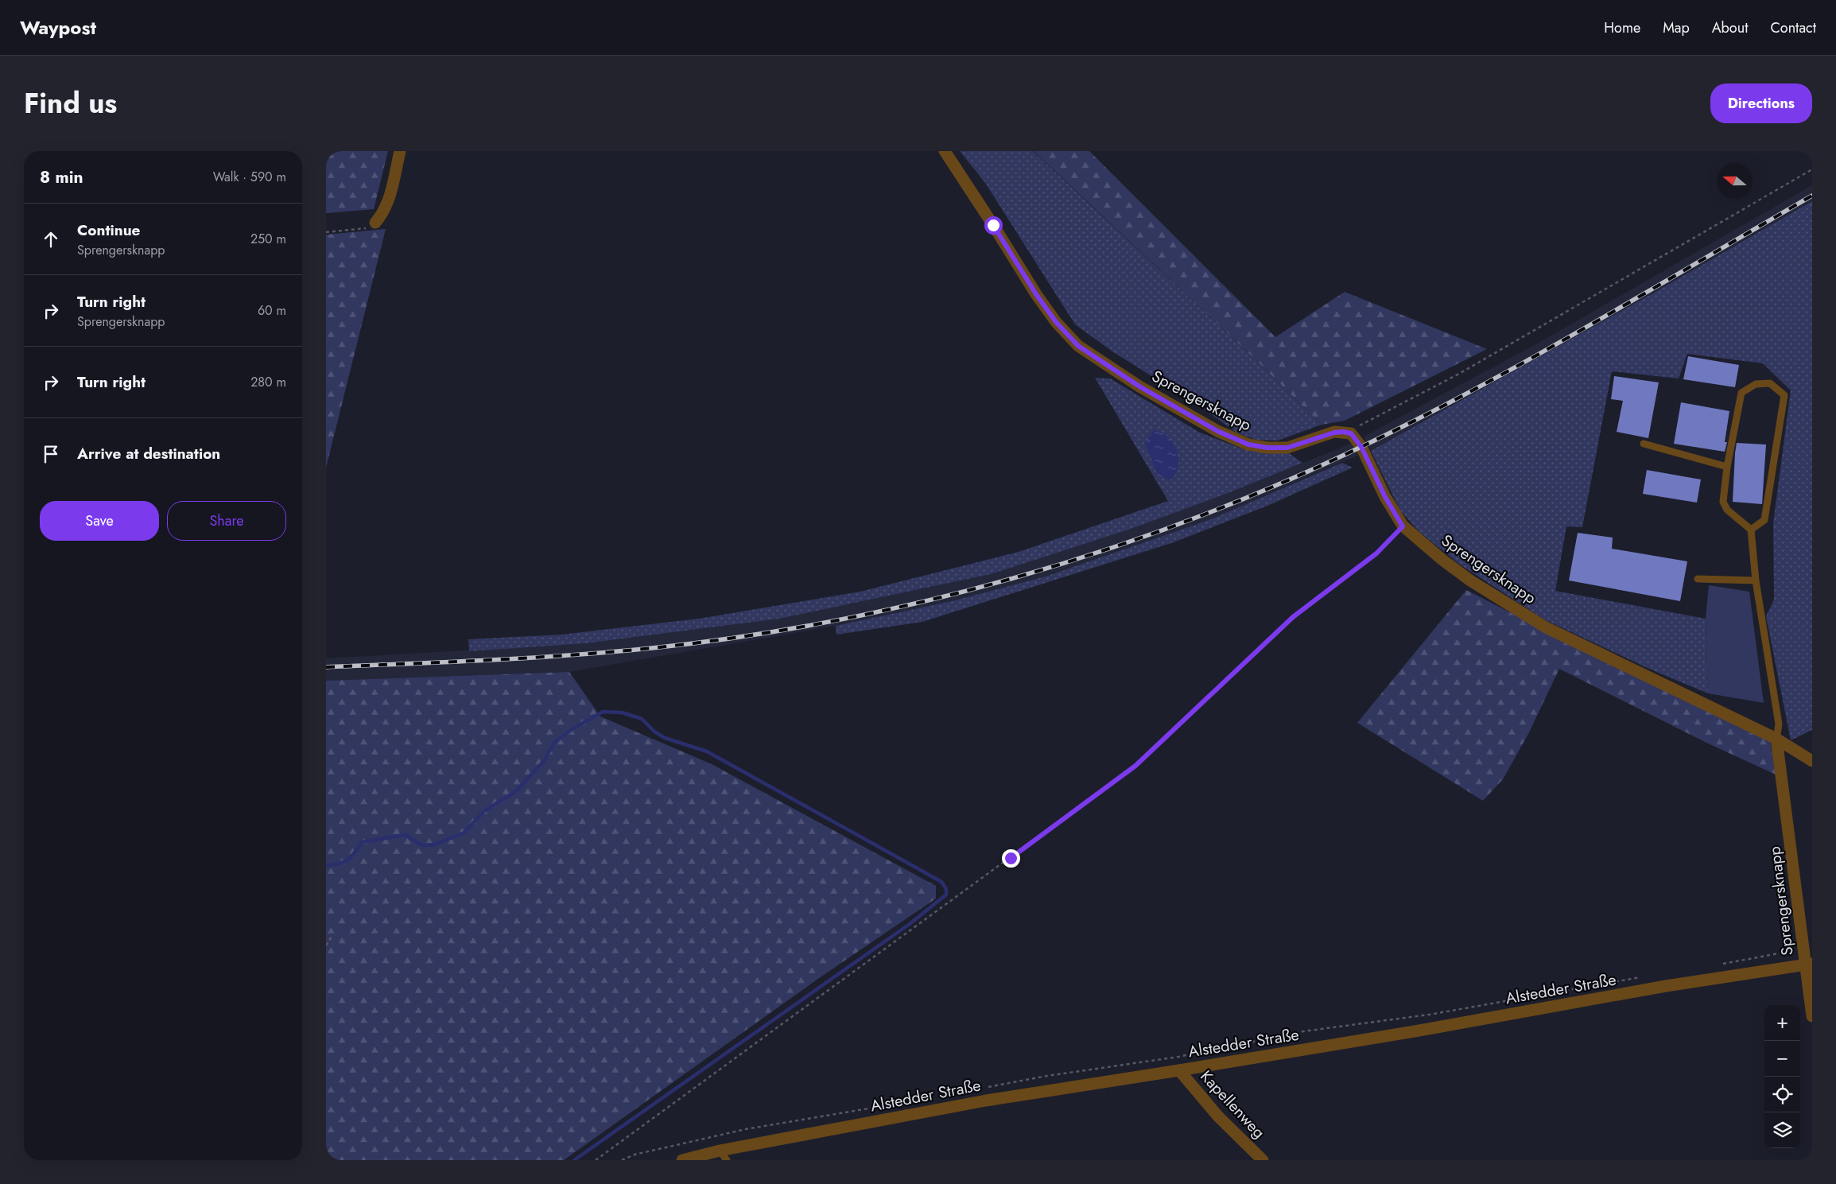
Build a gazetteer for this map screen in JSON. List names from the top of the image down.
{
  "streets": {
    "street": ["Sprengersknapp", "Alstedder Straße", "Kapellenweg"]
  },
  "crossings": [
    ["Sprengersknapp", "Alstedder Straße"],
    ["Alstedder Straße", "Kapellenweg"]
  ],
  "north": "left",
  "page": {
    "header": "Waypost",
    "nav": [
      "Home",
      "Map",
      "About",
      "Contact"
    ],
    "title": "Find us",
    "buttons": [
      "Directions",
      ["Save", "Share"]
    ],
    "heading": ["8 min", "Walk · 590 m"],
    "list": [
      ["Continue", "Sprengersknapp", "250 m"],
      ["Turn right", "Sprengersknapp", "60 m"],
      ["Turn right", "280 m"],
      "Arrive at destination"
    ],
    "map_buttons": ["+", "−"]
  }
}
